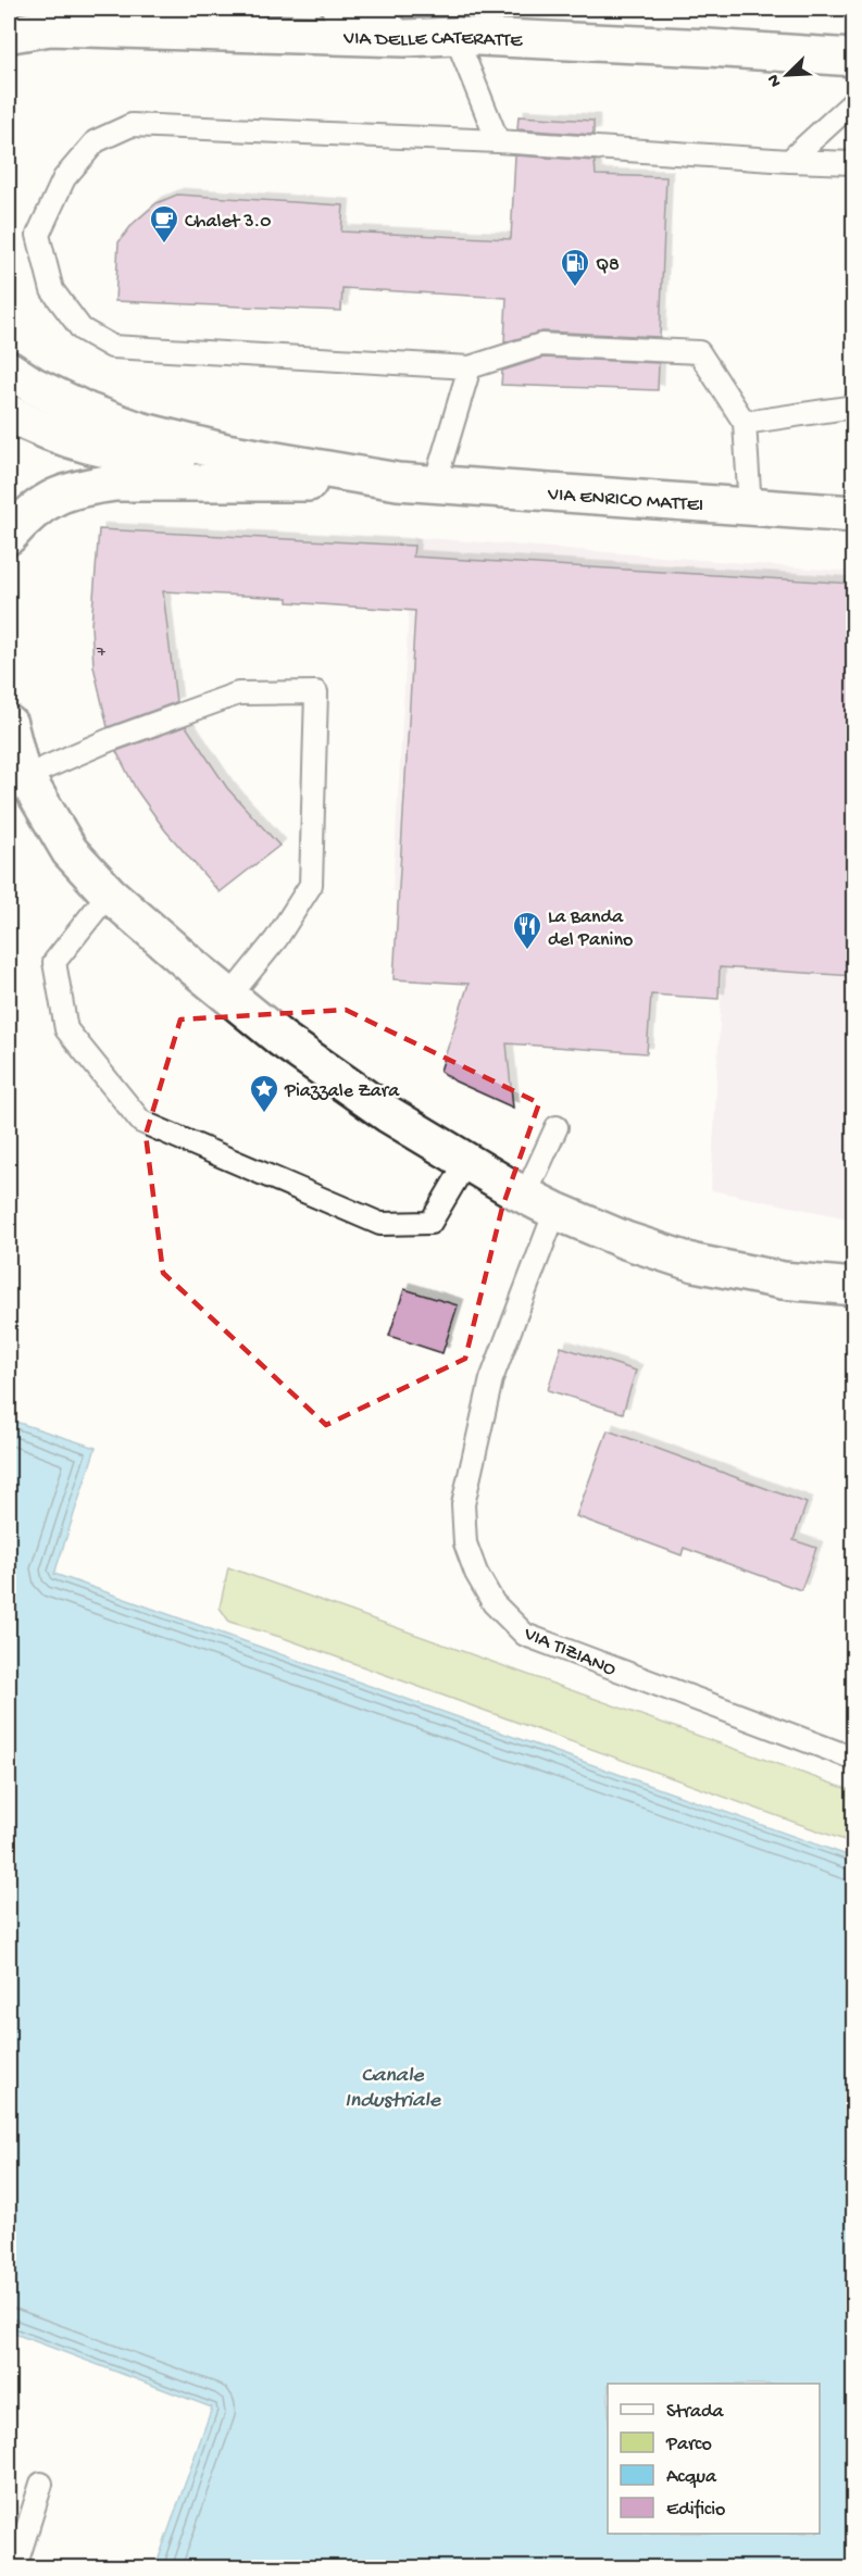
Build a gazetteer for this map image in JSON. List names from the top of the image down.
{
  "streets": {
    "main road": ["VIA DELLE CATERATTE", "VIA ENRICO MATTEI"],
    "lane": ["VIA TIZIANO"]
  },
  "water": ["Canale Industriale"],
  "places": {
    "cafe": ["Chalet 3.0"],
    "fuel station": ["Q8"],
    "restaurant": ["La Banda del Panino"],
    "place": ["Piazzale Zara"]
  },
  "house_numbers": ["7"],
  "legend": [
    "Strada",
    "Parco",
    "Acqua",
    "Edificio"
  ],
  "north": "bottom left"
}
